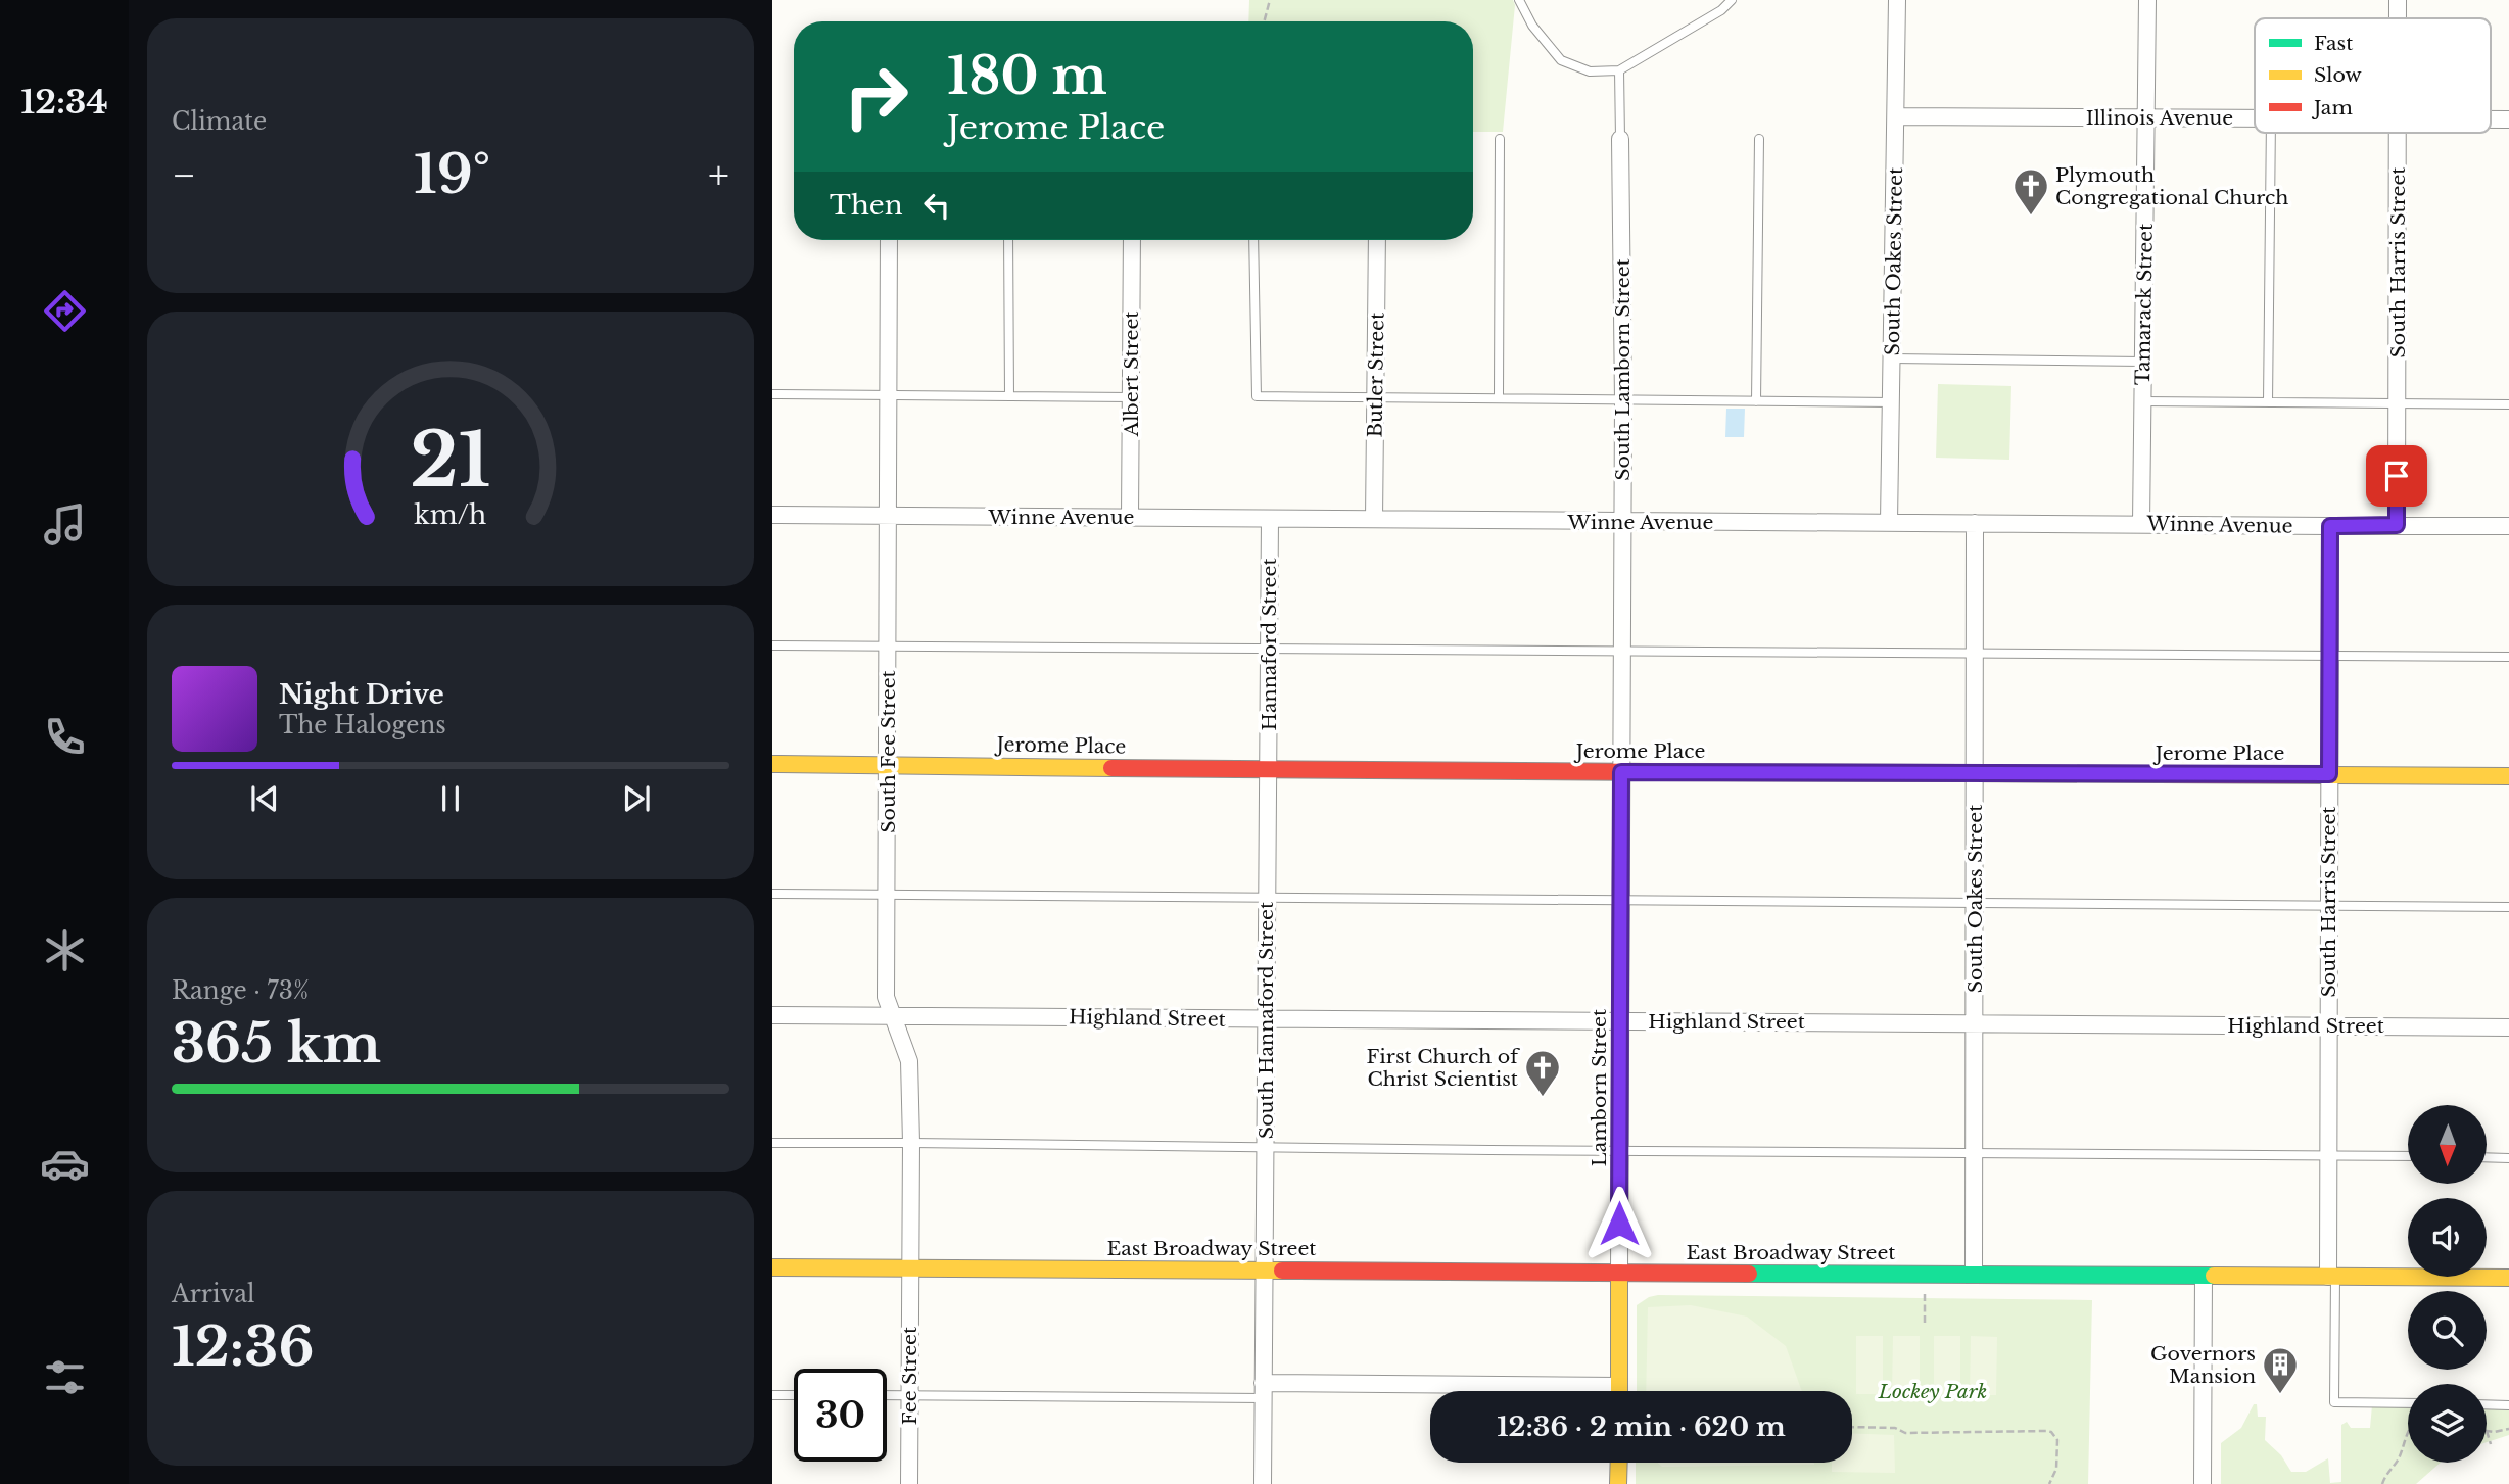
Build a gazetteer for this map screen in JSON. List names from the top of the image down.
{
  "streets": {
    "street": [
      "Illinois Avenue",
      "South Oakes Street",
      "South Harris Street",
      "Tamarack Street",
      "South Lamborn Street",
      "Albert Street",
      "Butler Street",
      "Winne Avenue",
      "Hannaford Street",
      "Jerome Place",
      "South Fee Street",
      "Highland Street",
      "South Hannaford Street",
      "Lamborn Street",
      "East Broadway Street",
      "Fee Street"
    ]
  },
  "crossings": [
    ["Illinois Avenue", "South Oakes Street"],
    ["Illinois Avenue", "Tamarack Street"],
    ["South Oakes Street", "Winne Avenue"],
    ["South Oakes Street", "Jerome Place"],
    ["South Oakes Street", "Highland Street"],
    ["South Oakes Street", "East Broadway Street"],
    ["South Harris Street", "Winne Avenue"],
    ["South Harris Street", "Jerome Place"],
    ["South Harris Street", "Highland Street"],
    ["South Harris Street", "East Broadway Street"],
    ["Tamarack Street", "Winne Avenue"],
    ["South Lamborn Street", "Winne Avenue"],
    ["South Lamborn Street", "Jerome Place"],
    ["South Lamborn Street", "Lamborn Street"],
    ["Albert Street", "Winne Avenue"],
    ["Butler Street", "Winne Avenue"],
    ["Winne Avenue", "Hannaford Street"],
    ["Winne Avenue", "South Fee Street"],
    ["Hannaford Street", "Jerome Place"],
    ["Hannaford Street", "South Hannaford Street"],
    ["Jerome Place", "South Fee Street"],
    ["Jerome Place", "South Hannaford Street"],
    ["Jerome Place", "Lamborn Street"],
    ["South Fee Street", "Highland Street"],
    ["South Fee Street", "East Broadway Street"],
    ["South Fee Street", "Fee Street"],
    ["Highland Street", "South Hannaford Street"],
    ["Highland Street", "Lamborn Street"],
    ["South Hannaford Street", "East Broadway Street"],
    ["Lamborn Street", "East Broadway Street"],
    ["East Broadway Street", "Fee Street"]
  ],
  "parks": ["Lockey Park"],
  "places": {
    "church": ["Plymouth Congregational Church", "First Church of Christ Scientist"],
    "building": ["Governors Mansion"]
  },
  "legend": ["Fast", "Slow", "Jam"],
  "north": "bottom",
  "page": {
    "tabs": "12:34",
    "tile": [
      "Climate",
      ["Range · 73%", "365 km"],
      ["Arrival", "12:36"]
    ],
    "turn": ["180 m", "Jerome Place"],
    "heat": ["−", "19°", "+"],
    "then": "Then",
    "song": ["Night Drive", "The Halogens"],
    "limit": "30",
    "trip": "12:36 · 2 min · 620 m",
    "gauge": ["21", "km/h"]
  }
}
